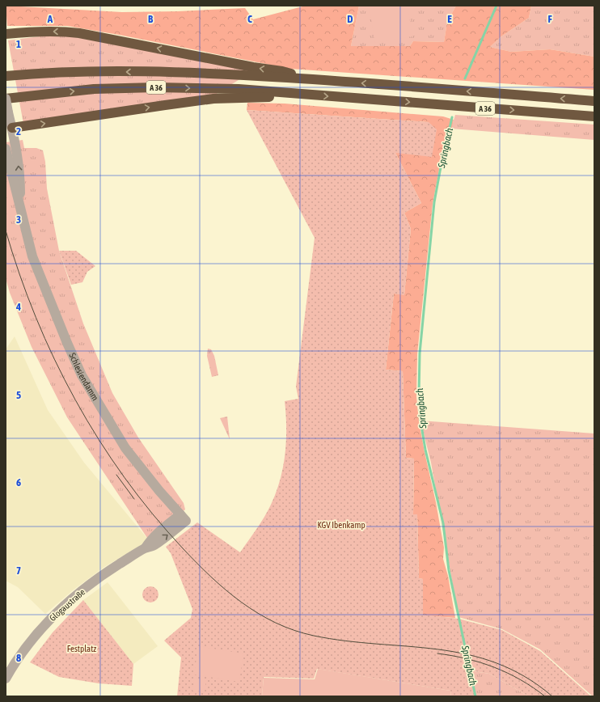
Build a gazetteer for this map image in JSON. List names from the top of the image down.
{
  "streets": {
    "highway": ["A 36"],
    "street": ["Schlesiendamm", "Glogaustraße"]
  },
  "crossings": [
    ["A 36", "Schlesiendamm"],
    ["Schlesiendamm", "Glogaustraße"]
  ],
  "water": ["Springbach"],
  "parks": ["KGV Ibenkamp", "Festplatz"],
  "grid": {
    "columns": [
      "A",
      "B",
      "C",
      "D",
      "E",
      "F"
    ],
    "rows": [
      "1",
      "2",
      "3",
      "4",
      "5",
      "6",
      "7",
      "8"
    ]
  }
}
